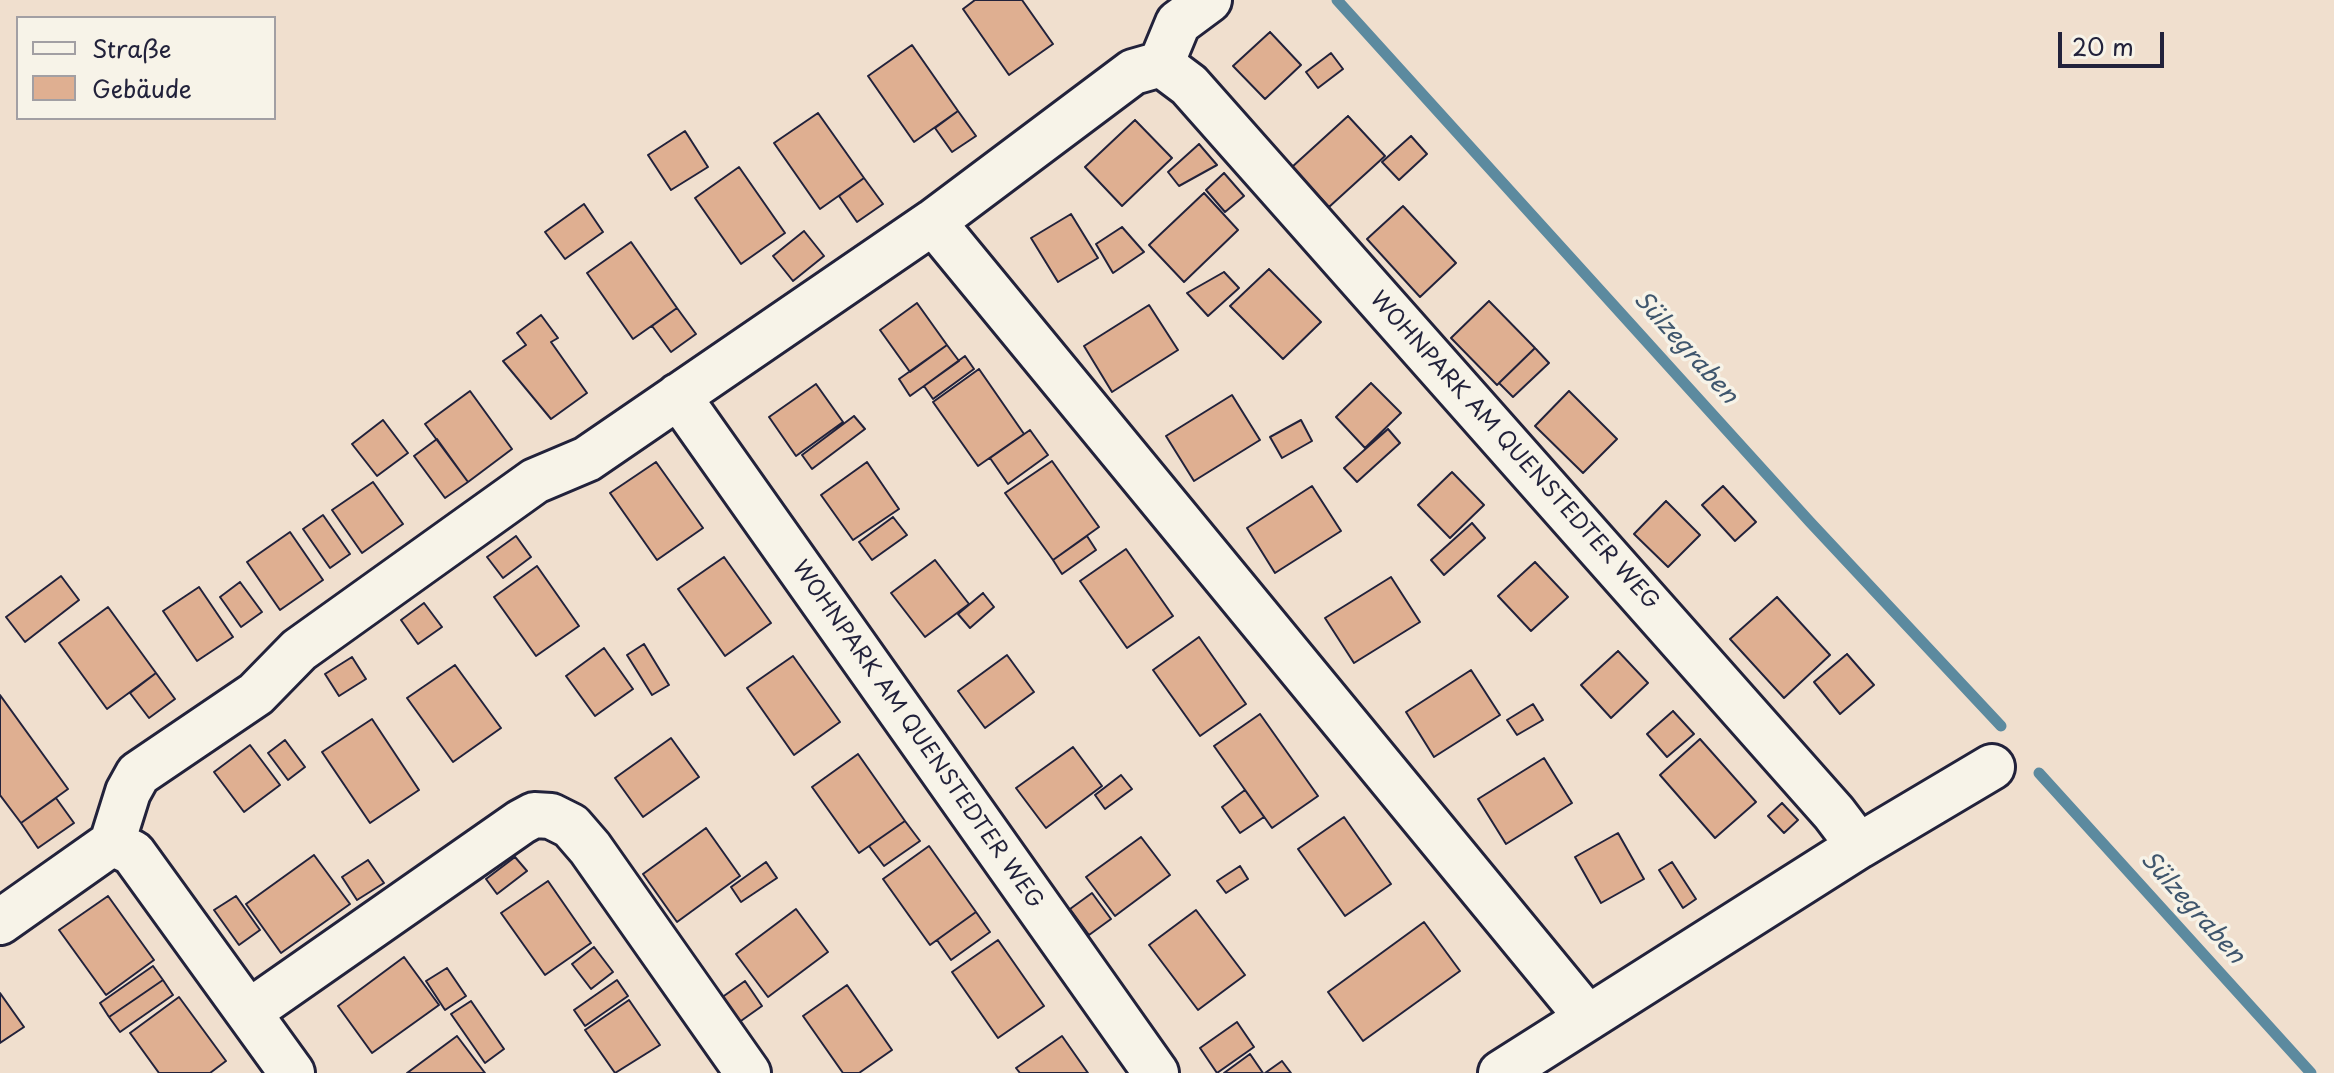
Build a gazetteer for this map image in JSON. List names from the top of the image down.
{
  "streets": {
    "street": ["WOHNPARK AM QUENSTEDTER WEG"]
  },
  "water": ["Sülzegraben"],
  "legend": ["Straße", "Gebäude"],
  "scale_bar": "20 m"
}
